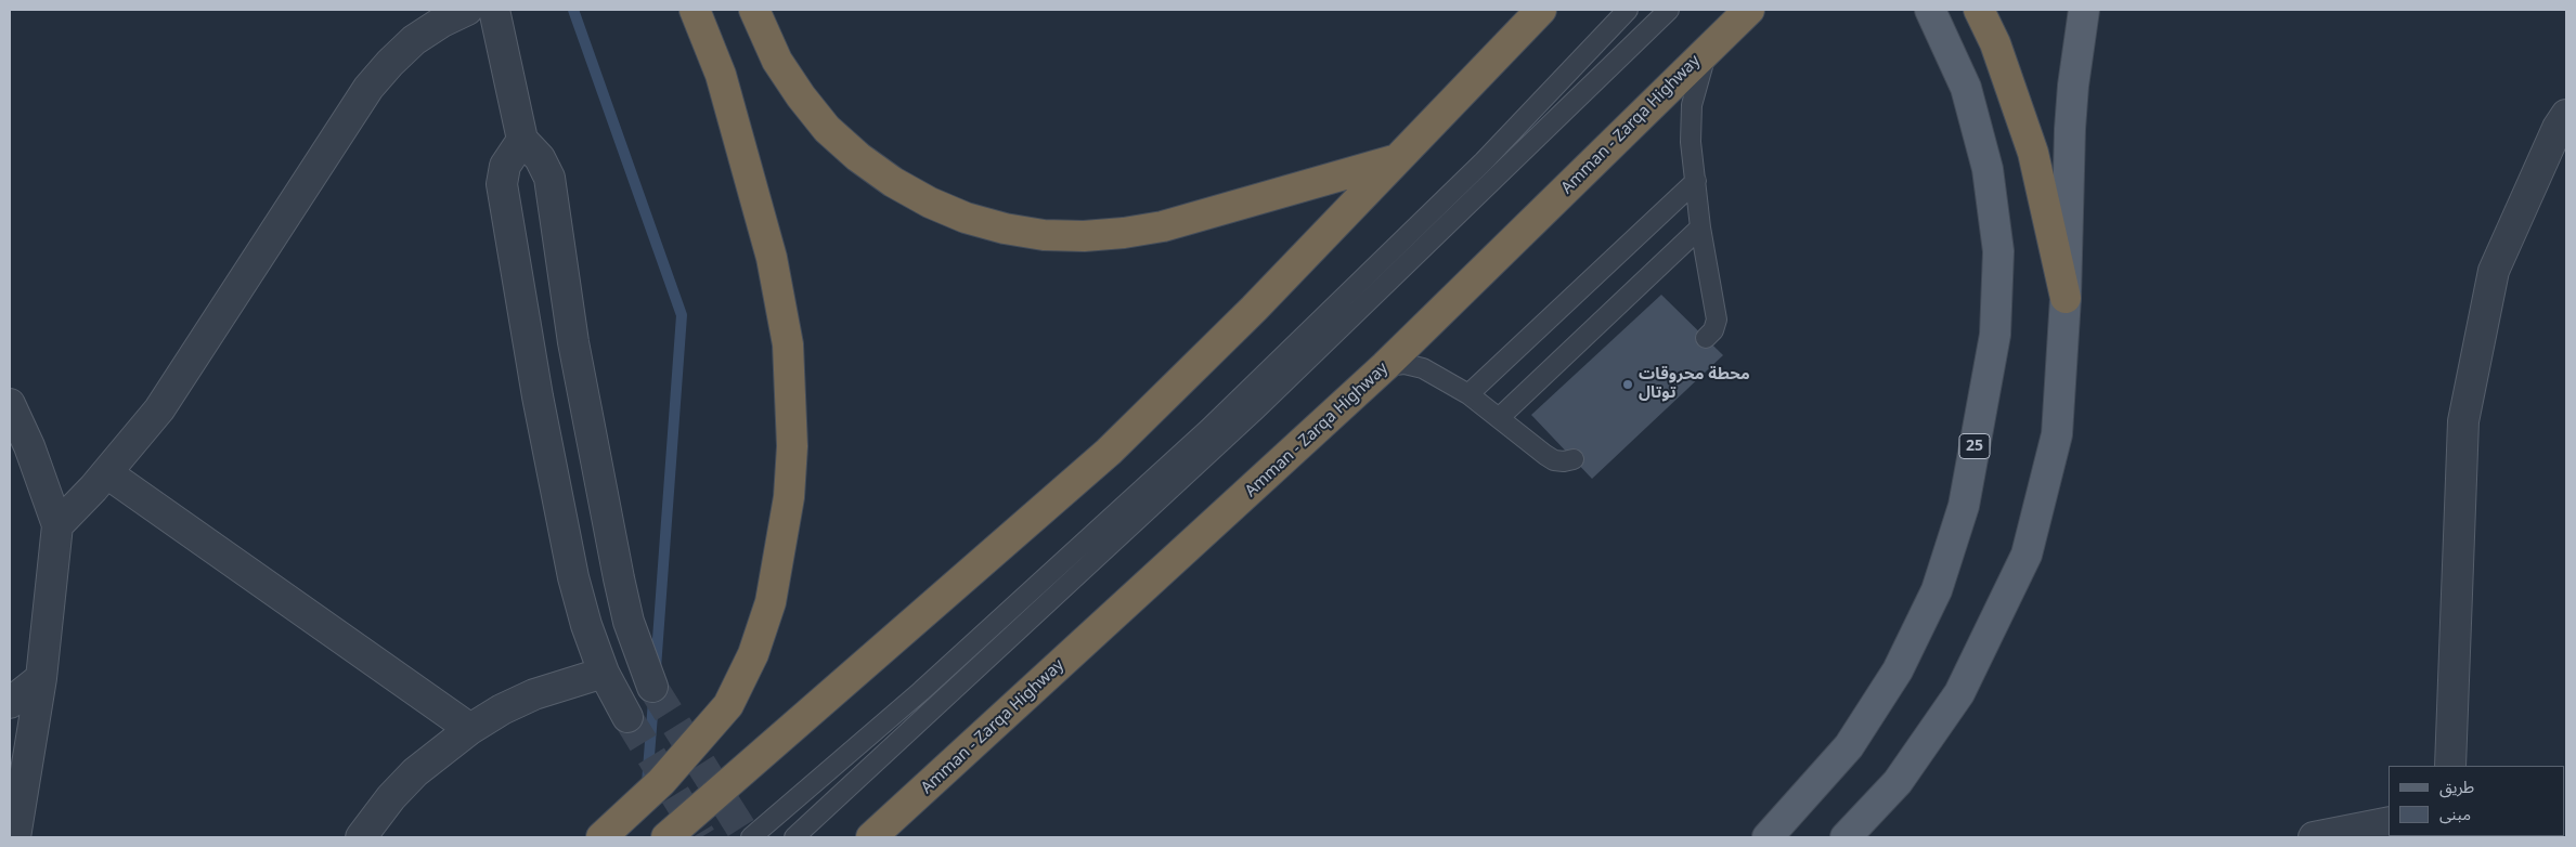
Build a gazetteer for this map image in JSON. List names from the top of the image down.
{
  "streets": {
    "highway": ["Amman - Zarqa Highway"],
    "main road": ["25"]
  },
  "places": ["محطة محروقات توتال"],
  "legend": ["طريق", "مبنى"]
}
